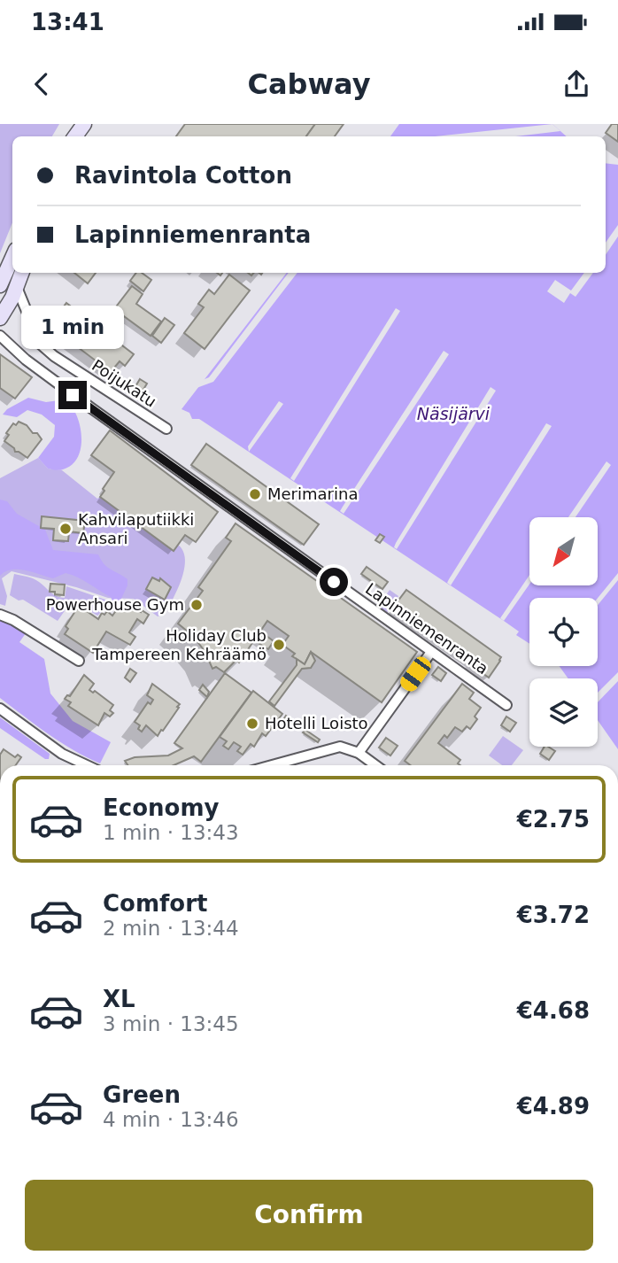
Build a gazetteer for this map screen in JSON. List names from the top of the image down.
{
  "streets": {
    "street": ["Poijukatu", "Lapinniemenranta"]
  },
  "water": ["Näsijärvi"],
  "places": [
    "Merimarina",
    "Kahvilaputiikki Ansari",
    "Powerhouse Gym",
    "Holiday Club Tampereen Kehräämö",
    "Hotelli Loisto"
  ],
  "north": "bottom left",
  "page": {
    "status": "13:41",
    "header": "Cabway",
    "banner": ["Ravintola Cotton", "Lapinniemenranta"],
    "bubble": "1 min",
    "list": [
      {
        "name": "Economy",
        "note": "1 min · 13:43",
        "value": "€2.75"
      },
      {
        "name": "Comfort",
        "note": "2 min · 13:44",
        "value": "€3.72"
      },
      {
        "name": "XL",
        "note": "3 min · 13:45",
        "value": "€4.68"
      },
      {
        "name": "Green",
        "note": "4 min · 13:46",
        "value": "€4.89"
      }
    ],
    "buttons": "Confirm"
  }
}
